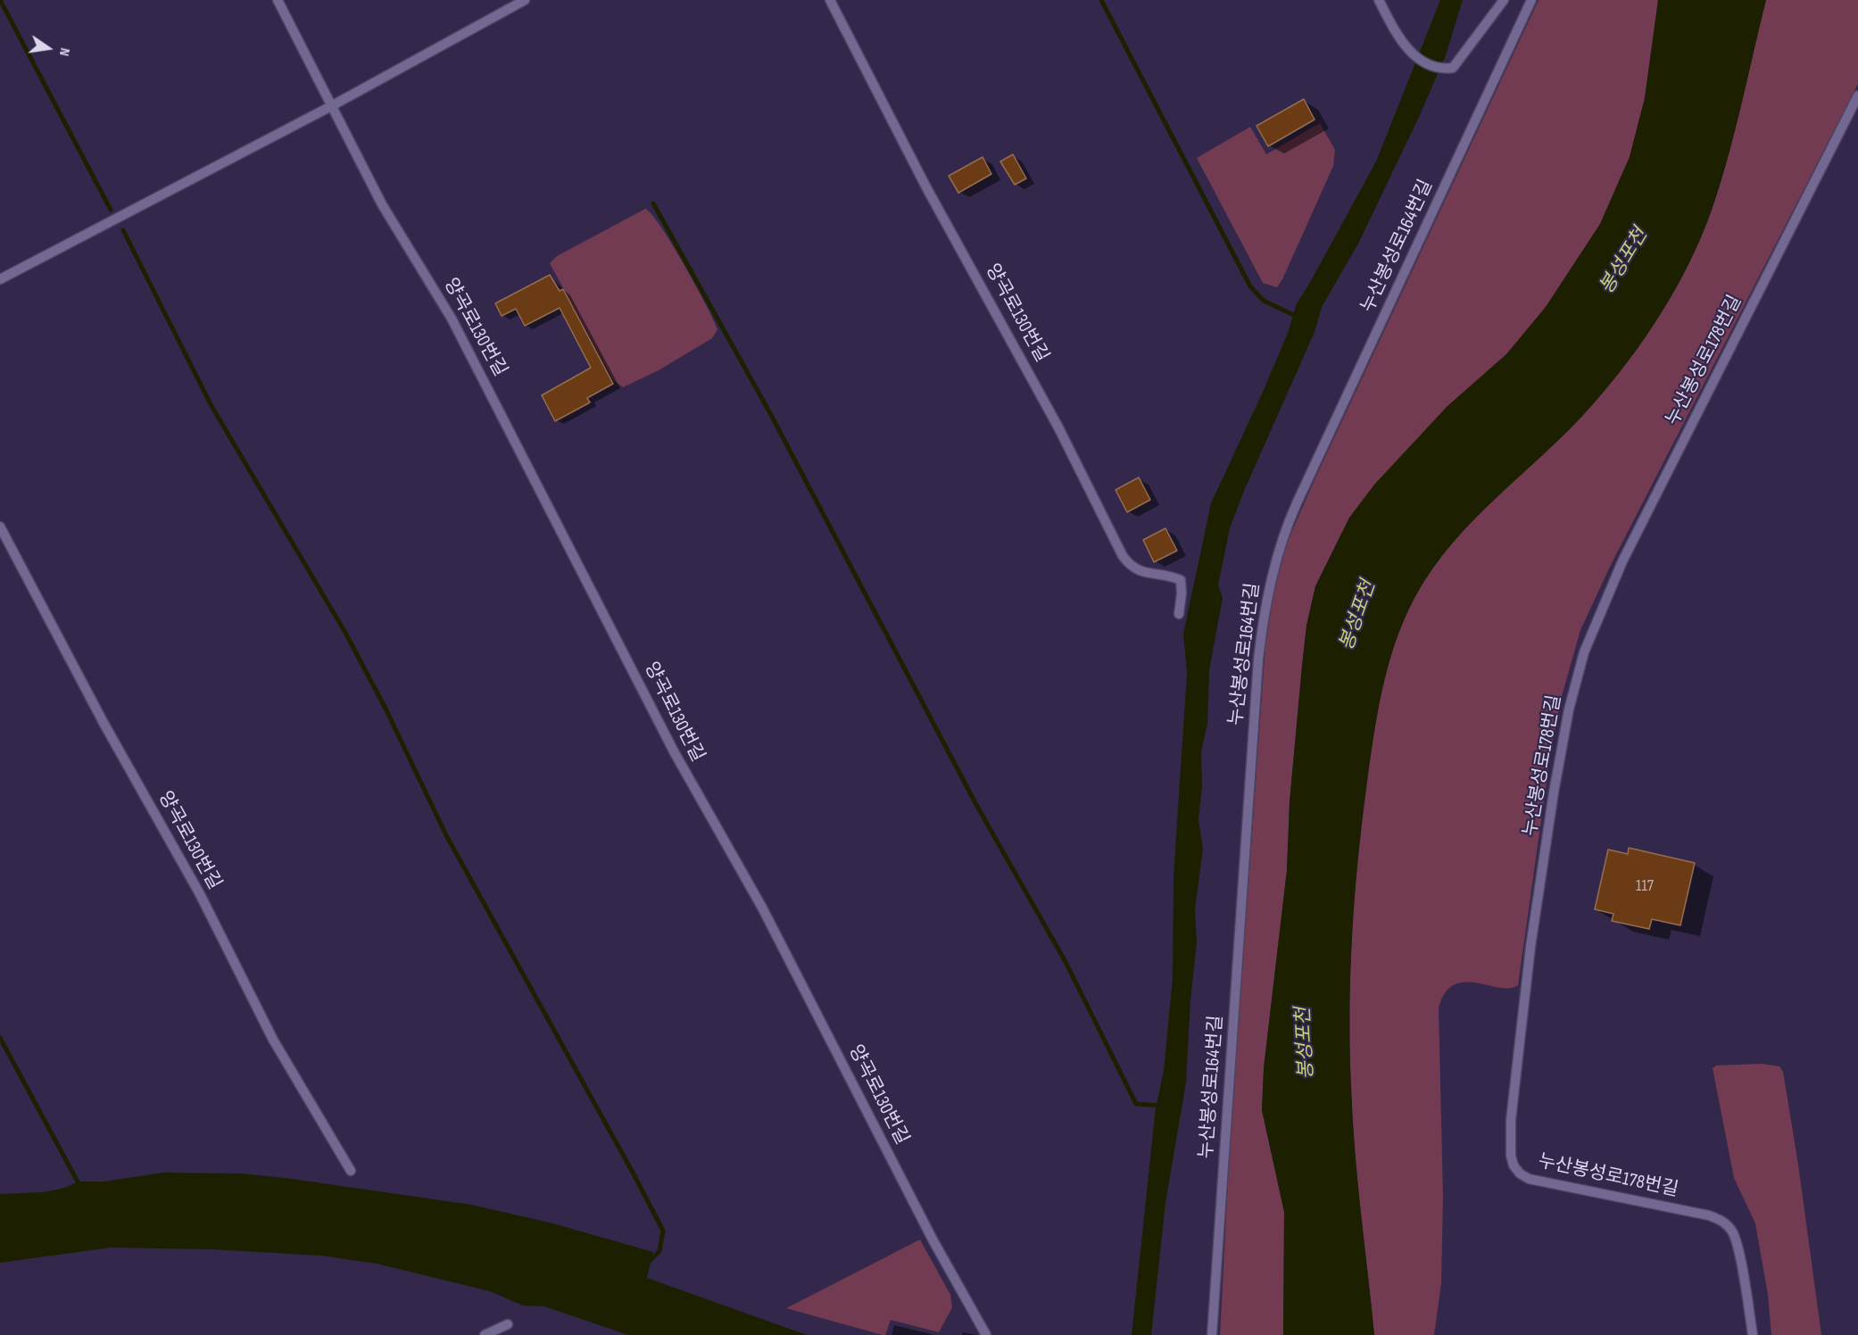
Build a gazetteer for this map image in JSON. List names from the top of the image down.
{
  "streets": {
    "lane": ["누산봉성로164번길", "양곡로130번길", "누산봉성로178번길"]
  },
  "water": ["봉성포천"],
  "house_numbers": ["117"],
  "north": "right"
}
